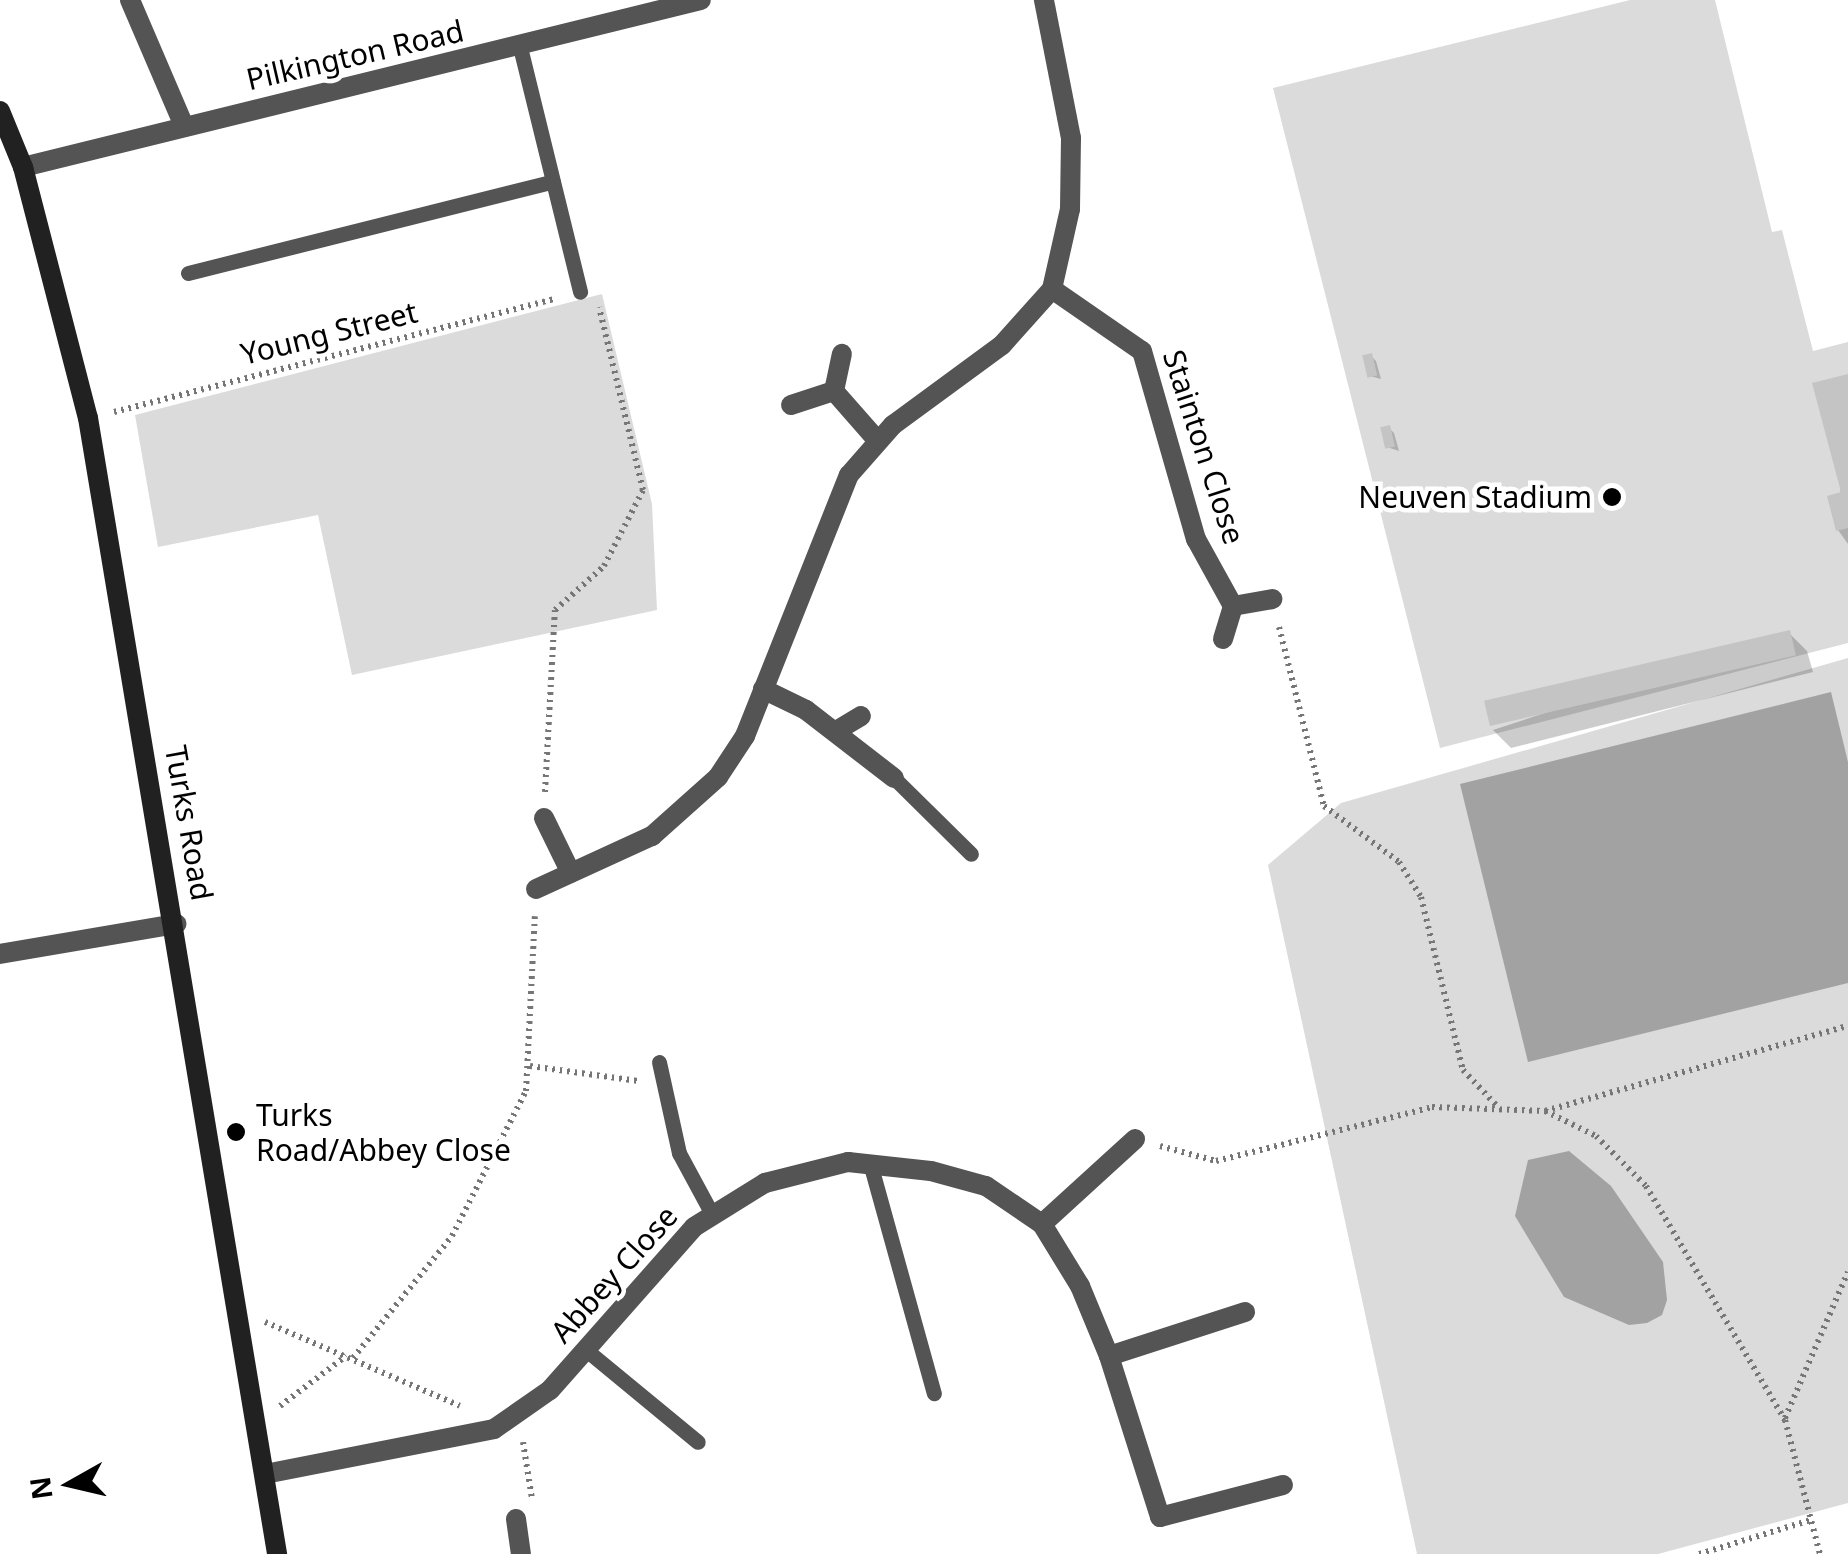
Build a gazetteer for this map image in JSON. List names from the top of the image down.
{
  "streets": {
    "street": [
      "Pilkington Road",
      "Stainton Close",
      "Turks Road",
      "Abbey Close"
    ],
    "path": ["Young Street"]
  },
  "crossings": [
    ["Pilkington Road", "Turks Road"],
    ["Young Street", "Turks Road"],
    ["Turks Road", "Abbey Close"]
  ],
  "places": ["Neuven Stadium", "Turks Road/Abbey Close"],
  "north": "left"
}
